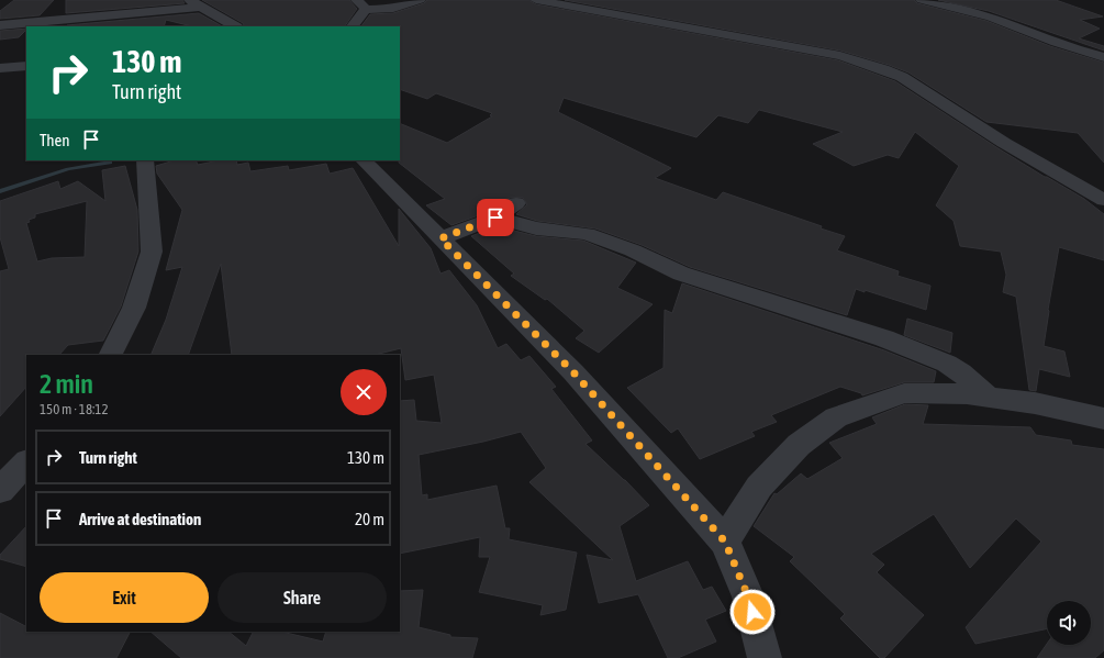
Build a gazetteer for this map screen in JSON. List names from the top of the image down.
{
  "page": {
    "turn": ["130 m", "Turn right"],
    "then": "Then",
    "heading": ["2 min", "150 m · 18:12"],
    "list": [
      {
        "name": "Turn right",
        "value": "130 m"
      },
      {
        "name": "Arrive at destination",
        "value": "20 m"
      }
    ],
    "buttons": ["Exit", "Share"]
  }
}
